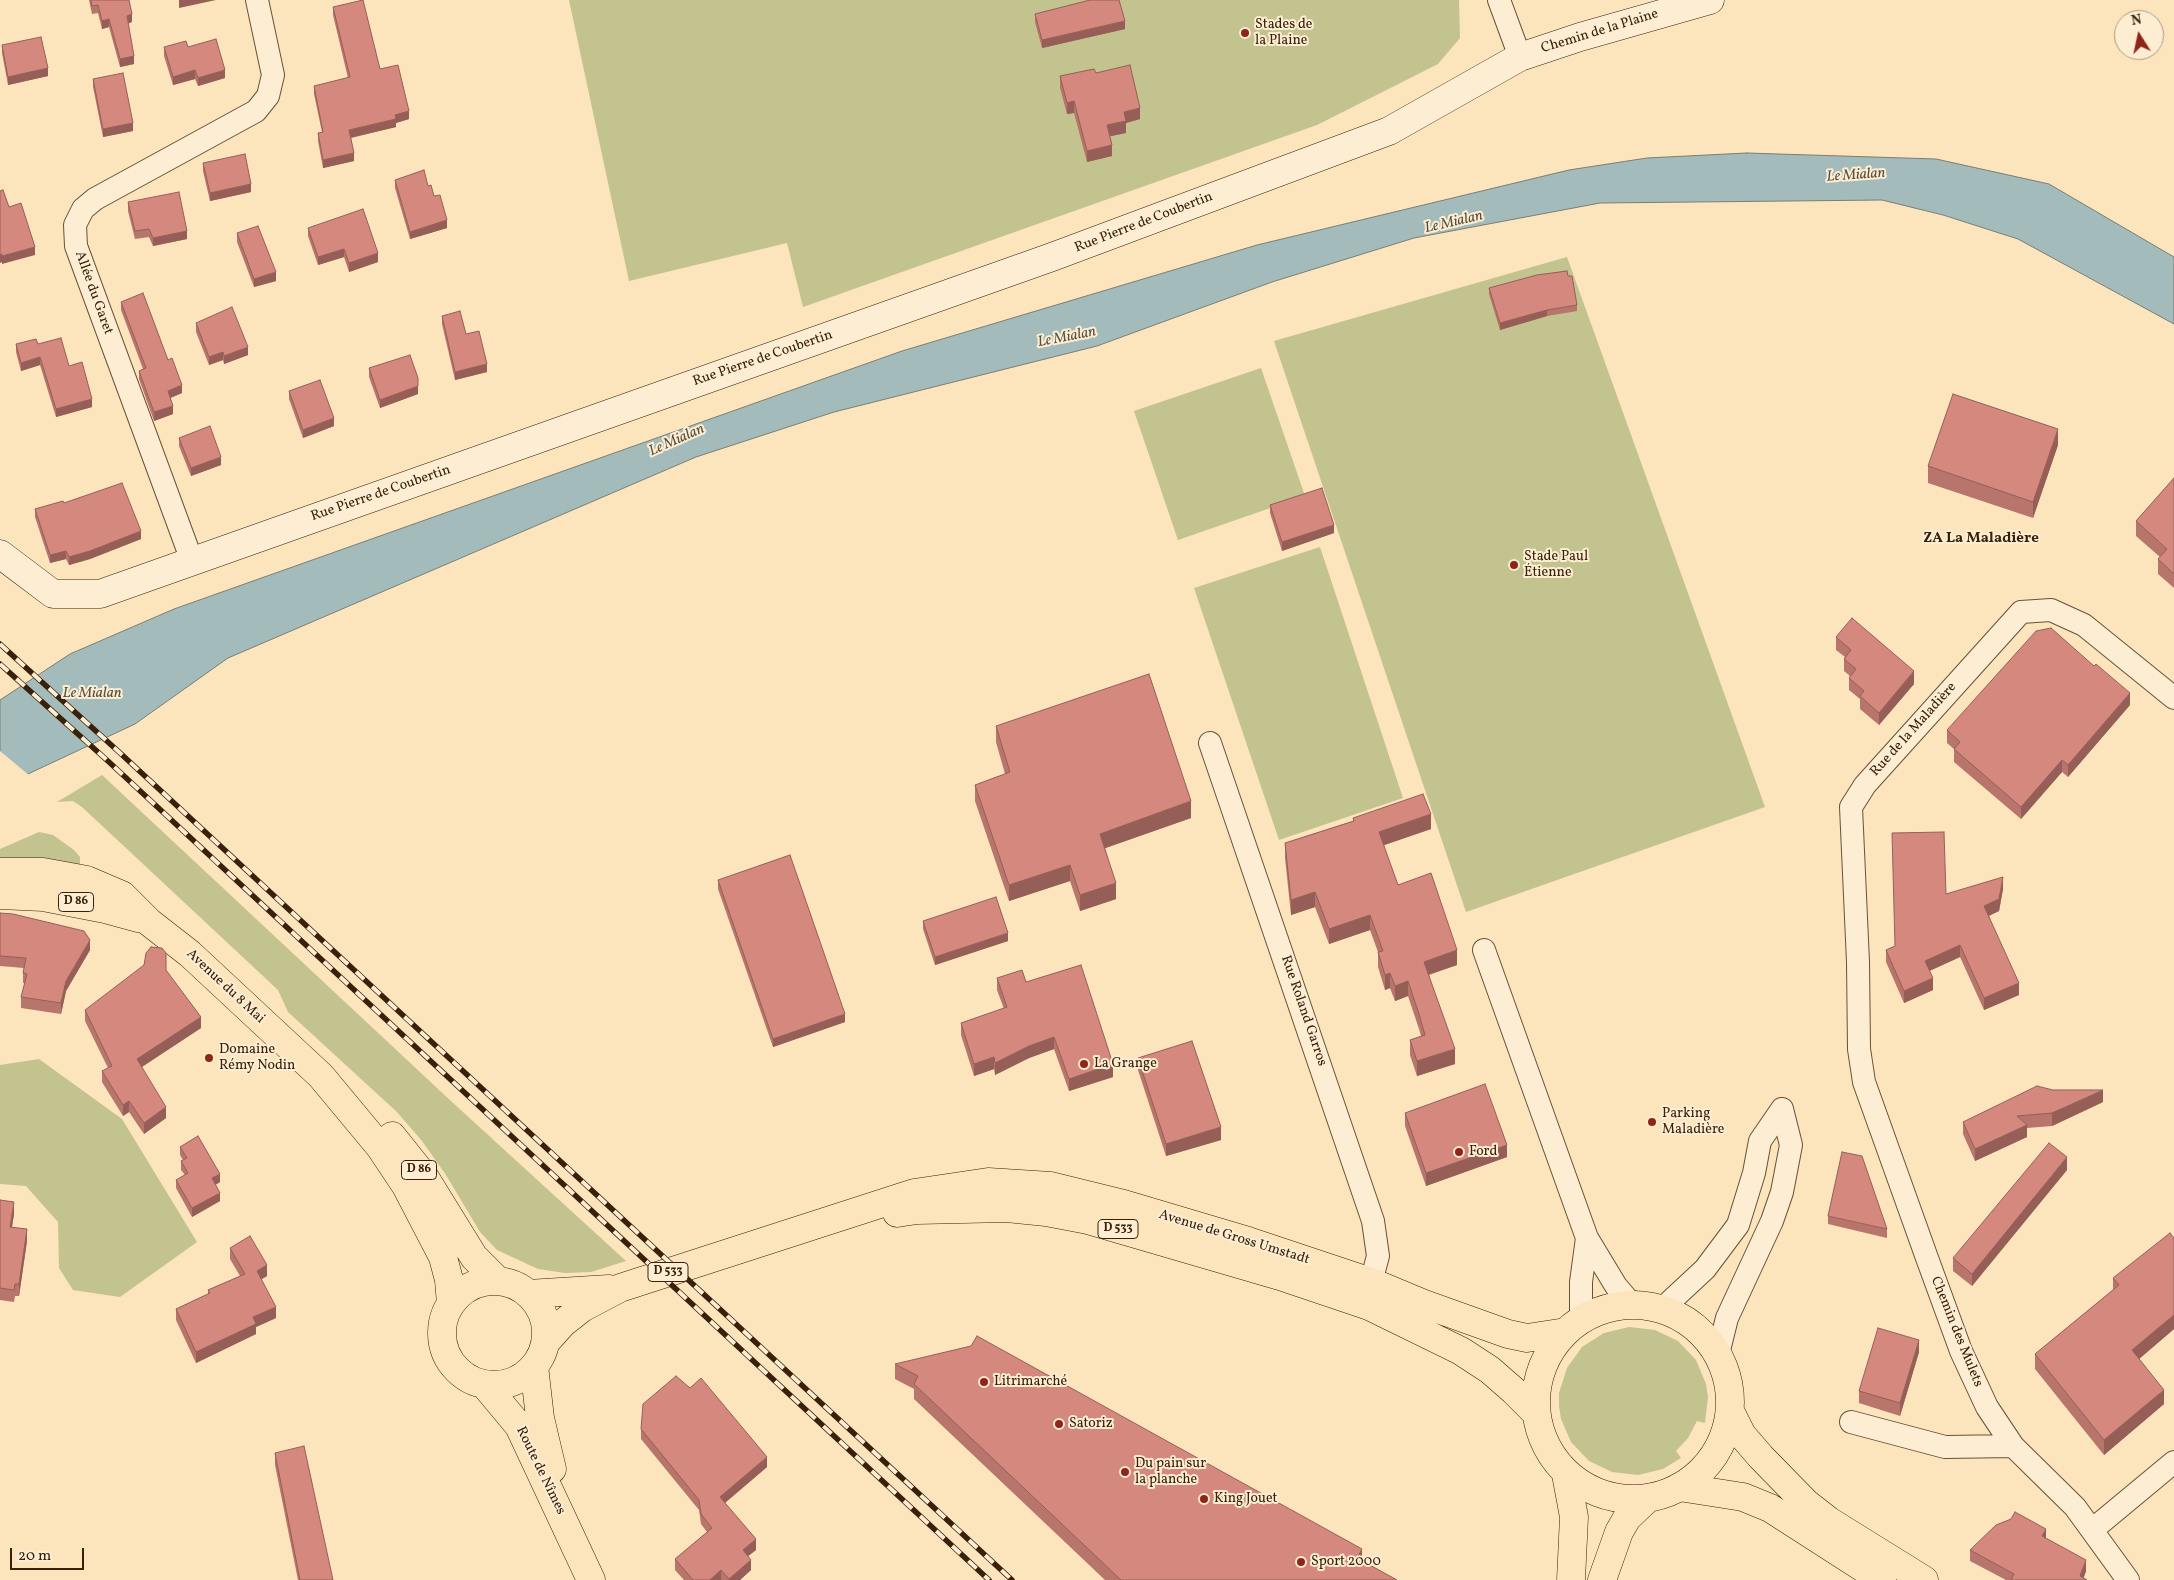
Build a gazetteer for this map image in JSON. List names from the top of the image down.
{
  "streets": {
    "main road": [
      "D 86",
      "Avenue du 8 Mai",
      "D 533",
      "Avenue de Gross Umstadt",
      "Route de Nîmes"
    ],
    "street": [
      "Chemin de la Plaine",
      "Rue Pierre de Coubertin",
      "Allée du Garet",
      "Rue de la Maladière",
      "Rue Roland Garros",
      "Chemin des Mulets"
    ]
  },
  "crossings": [
    ["Chemin de la Plaine", "Rue Pierre de Coubertin"],
    ["Rue Pierre de Coubertin", "Allée du Garet"],
    ["Rue de la Maladière", "Chemin des Mulets"],
    ["D 86", "Avenue du 8 Mai"],
    ["D 86", "Avenue de Gross Umstadt"],
    ["D 86", "Route de Nîmes"],
    ["Rue Roland Garros", "Avenue de Gross Umstadt"],
    ["Avenue de Gross Umstadt", "Route de Nîmes"]
  ],
  "districts": ["ZA La Maladière"],
  "water": ["Le Mialan"],
  "places": [
    "Stades de la Plaine",
    "Stade Paul Étienne",
    "Domaine Rémy Nodin",
    "La Grange",
    "Parking Maladière",
    "Ford",
    "Litrimarché",
    "Satoriz",
    "Du pain sur la planche",
    "King Jouet",
    "Sport 2000"
  ],
  "scale_bar": "20 m",
  "north": "top"
}
